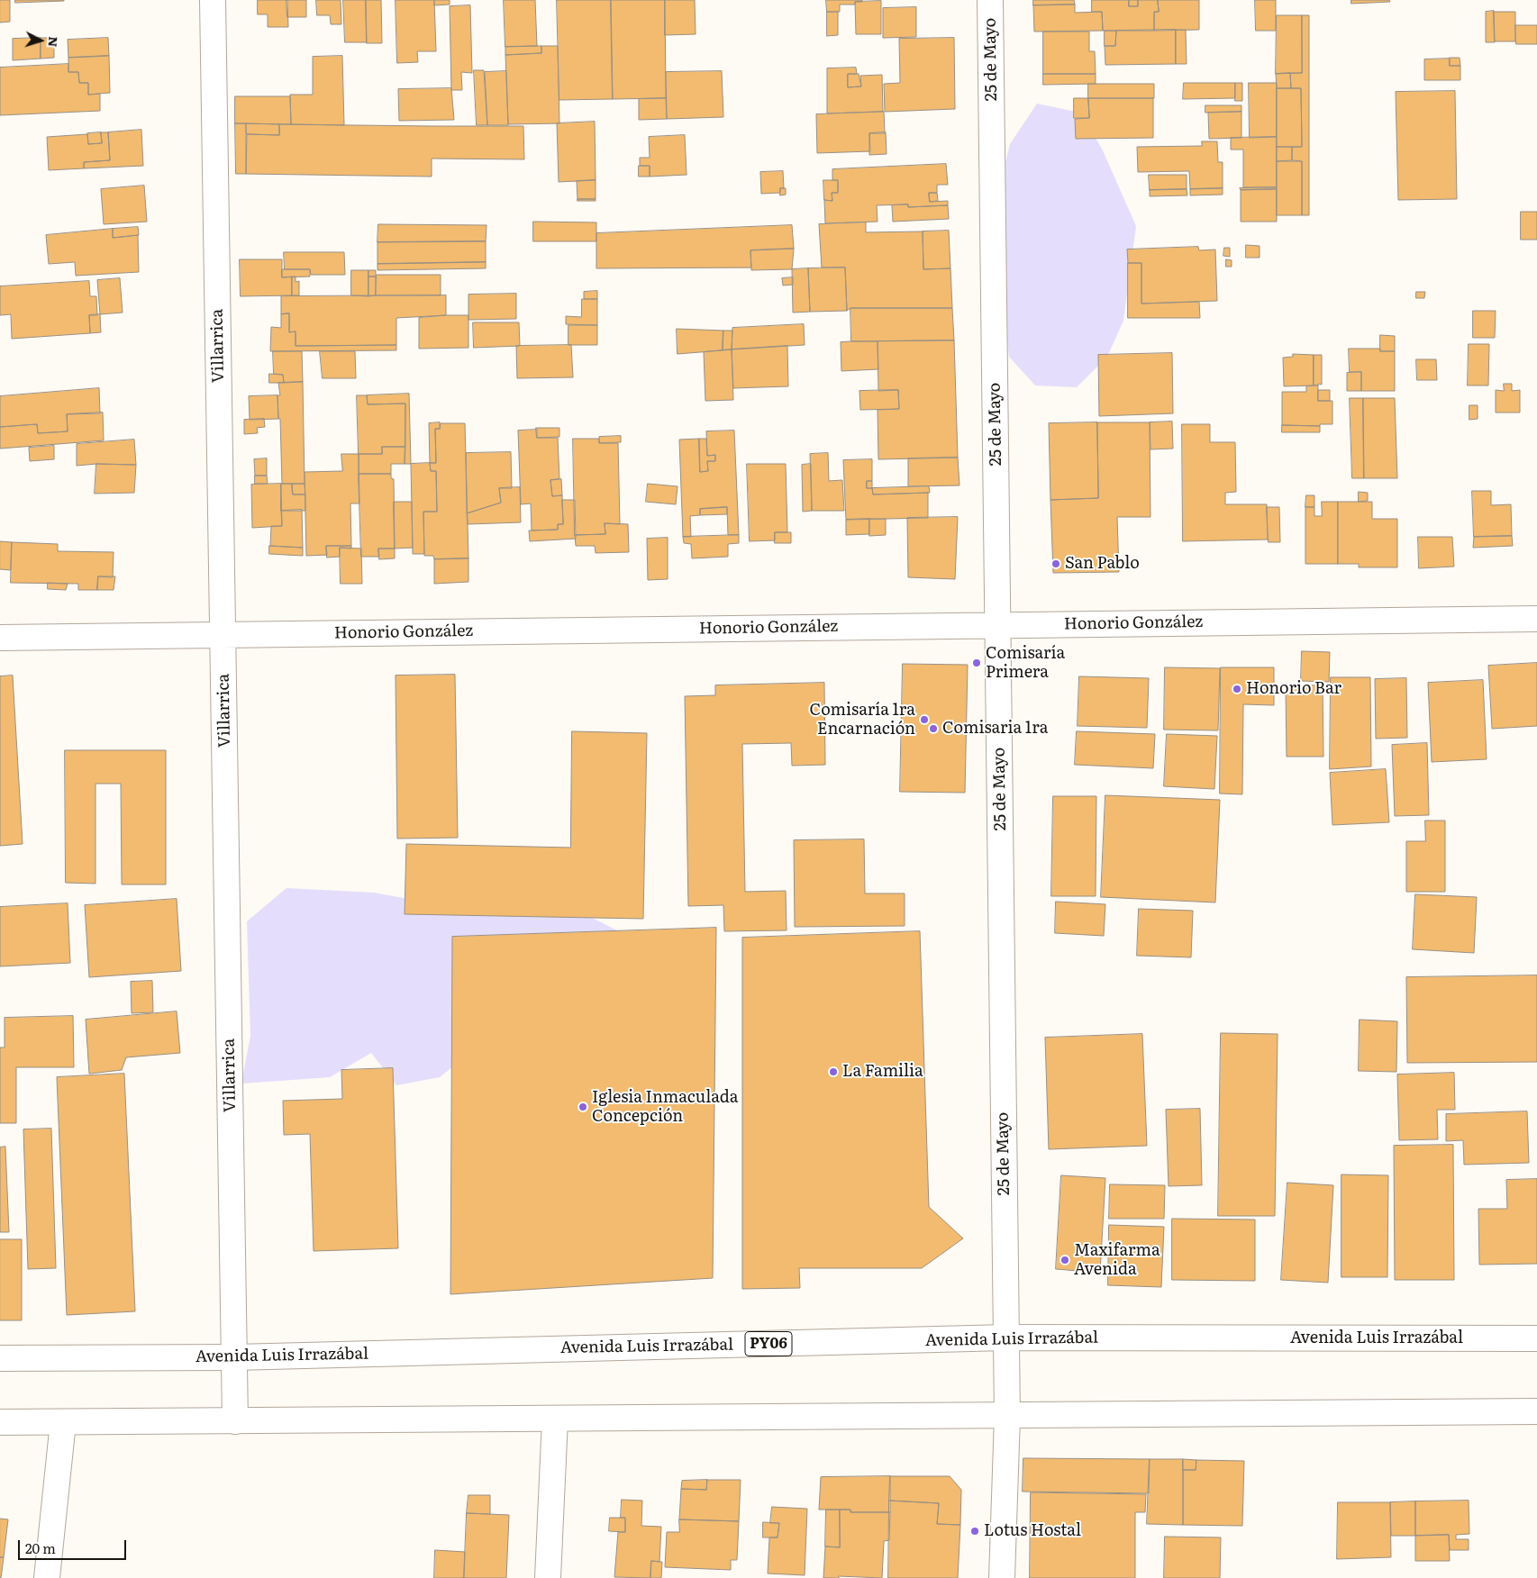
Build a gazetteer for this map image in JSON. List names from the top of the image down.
{
  "streets": {
    "main road": [
      "25 de Mayo",
      "Villarrica",
      "Honorio González",
      "Avenida Luis Irrazábal",
      "PY06"
    ]
  },
  "crossings": [
    ["25 de Mayo", "Honorio González"],
    ["25 de Mayo", "Avenida Luis Irrazábal"],
    ["Villarrica", "Honorio González"],
    ["Villarrica", "Avenida Luis Irrazábal"]
  ],
  "places": [
    "San Pablo",
    "Comisaría Primera",
    "Honorio Bar",
    "Comisaría 1ra Encarnación",
    "Comisaria 1ra",
    "La Familia",
    "Iglesia Inmaculada Concepción",
    "Maxifarma Avenida",
    "Lotus Hostal"
  ],
  "scale_bar": "20 m",
  "north": "right"
}
